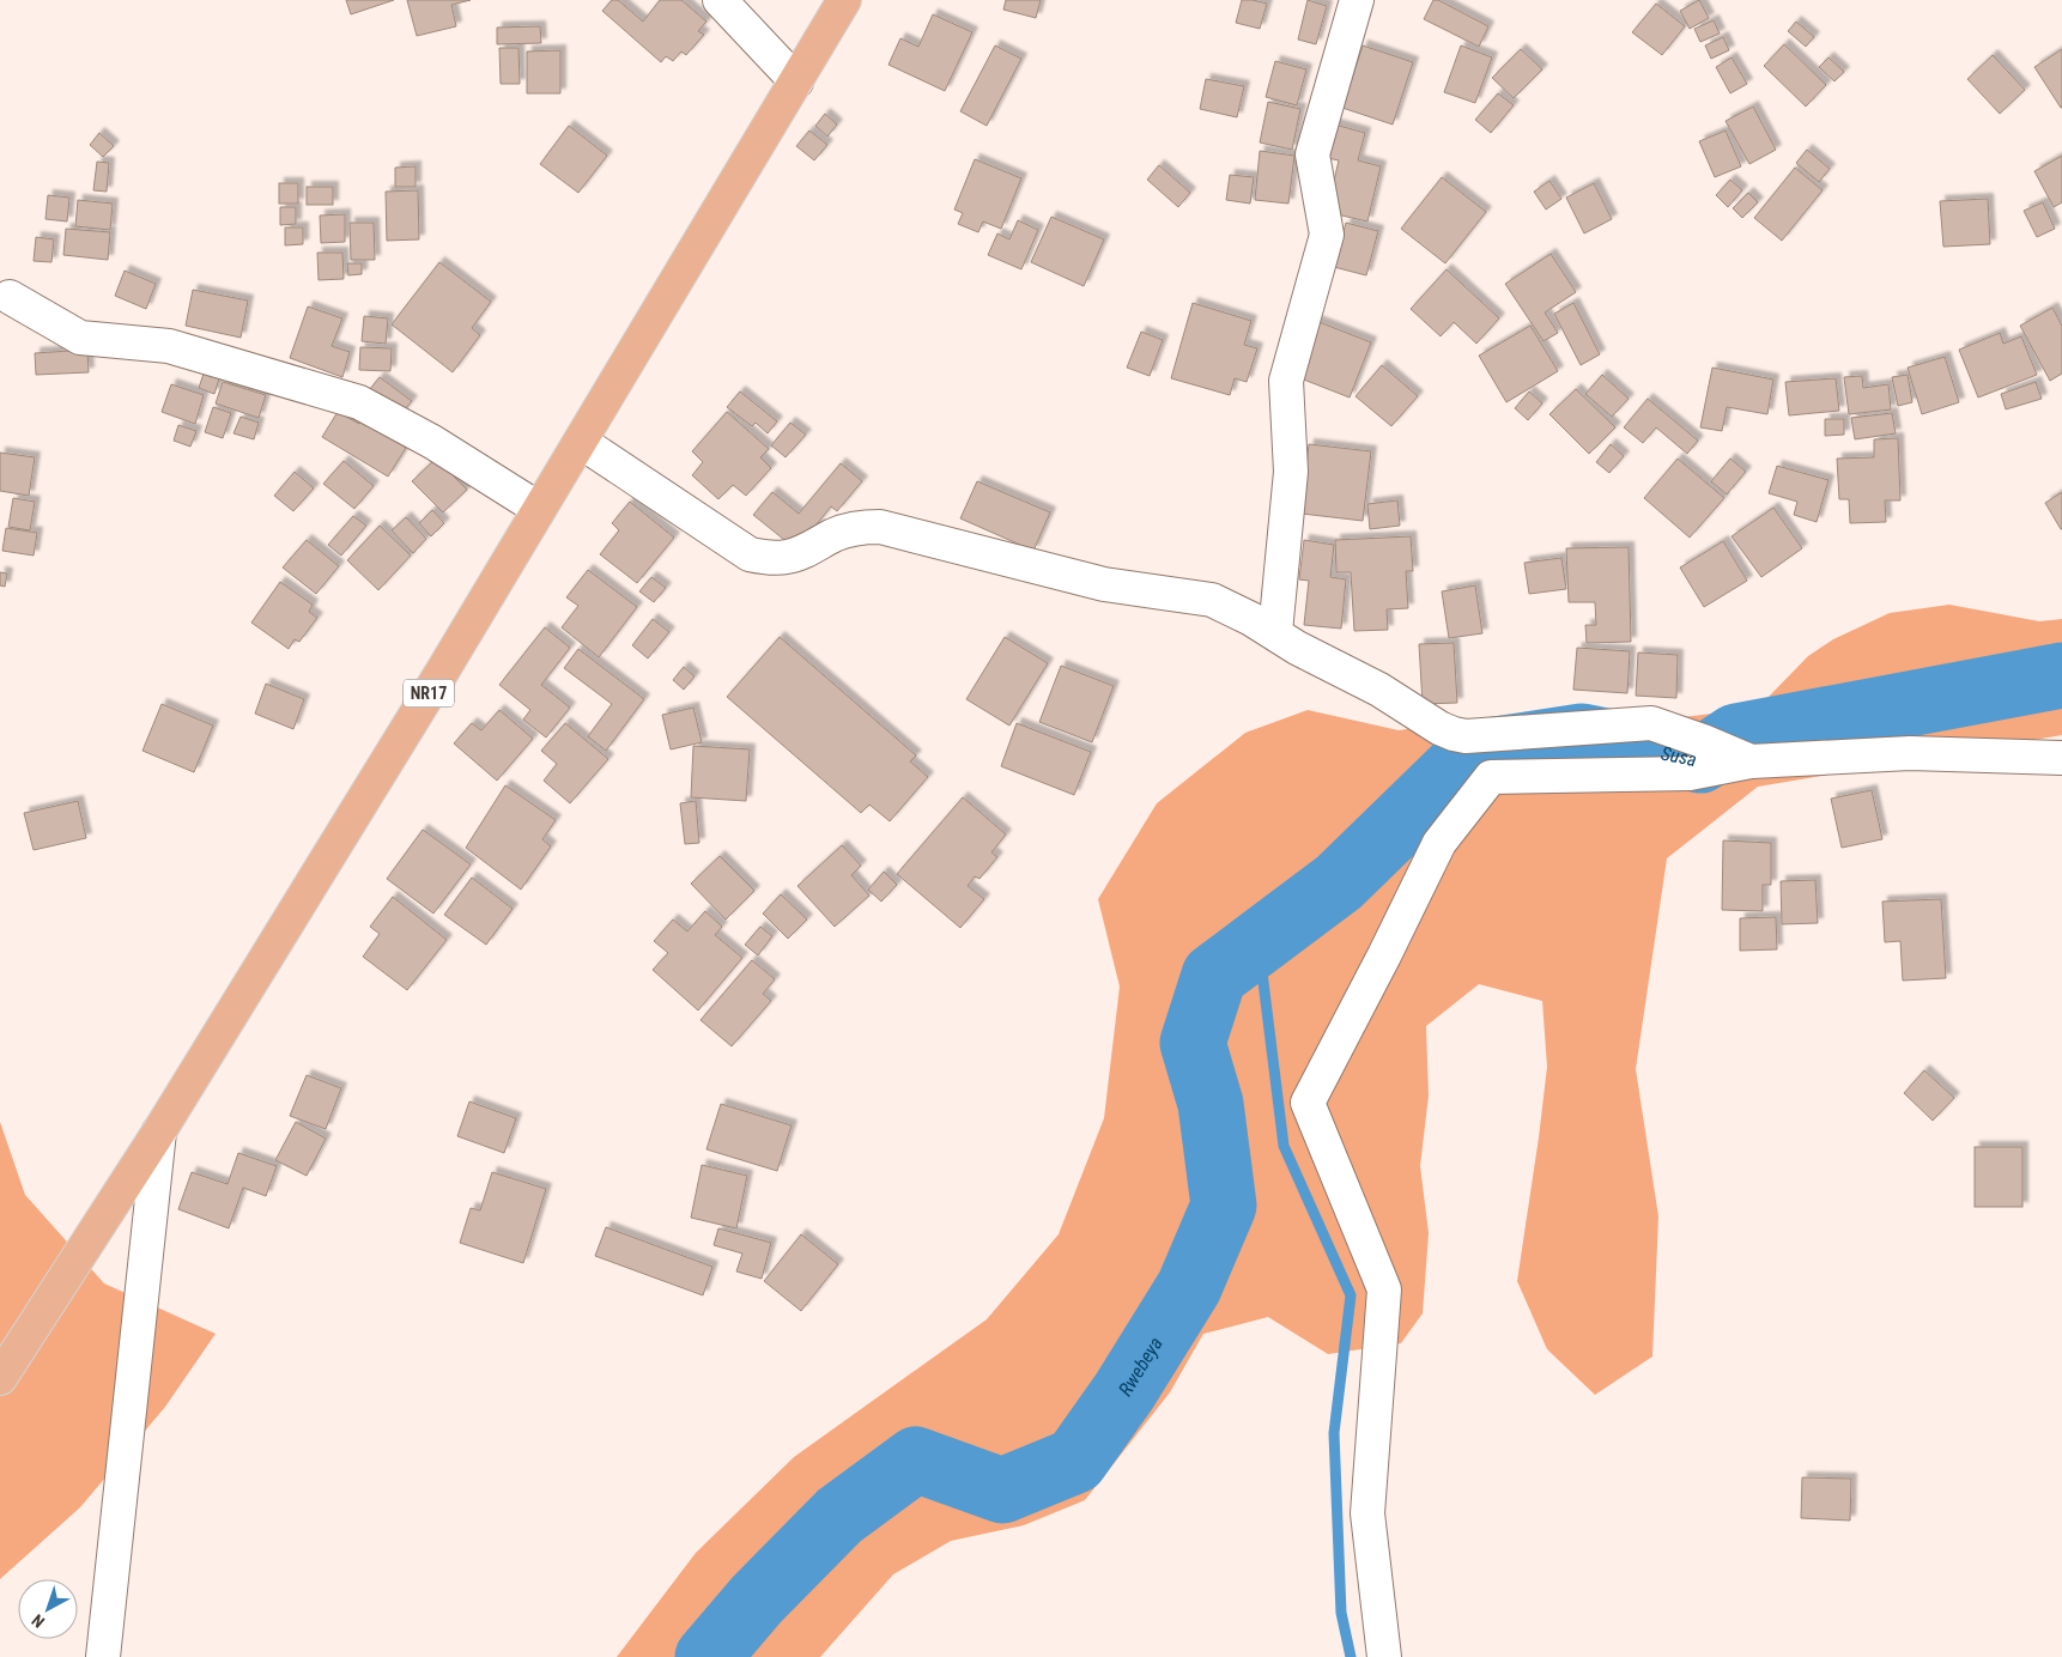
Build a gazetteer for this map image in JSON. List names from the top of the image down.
{
  "streets": {
    "main road": ["NR17"]
  },
  "water": ["Susa", "Rwebeya"],
  "north": "bottom left"
}
